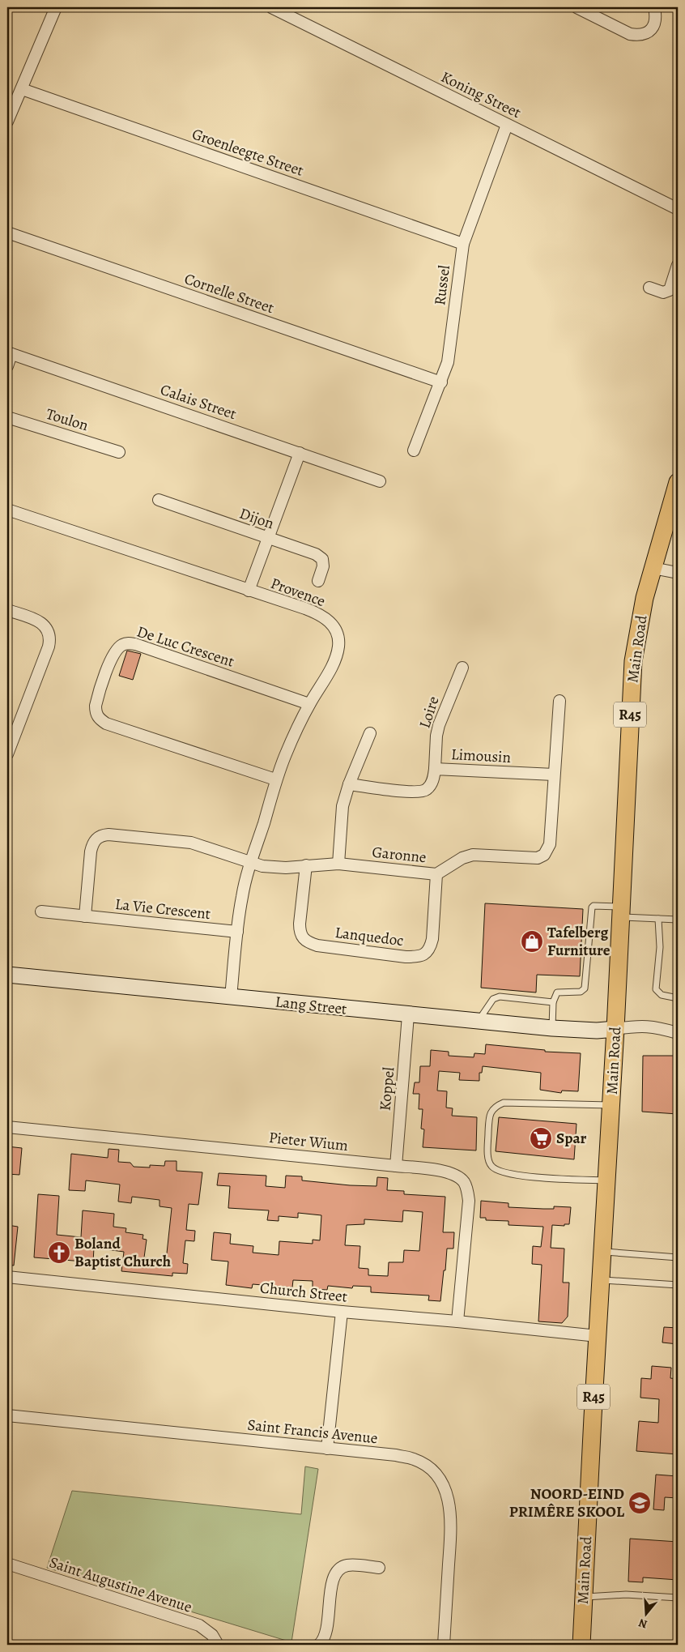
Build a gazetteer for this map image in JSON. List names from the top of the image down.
{
  "streets": {
    "main road": ["Main Road", "R45"],
    "street": [
      "Koning Street",
      "Groenleegte Street",
      "Russel",
      "Cornelle Street",
      "Calais Street",
      "Toulon",
      "Dijon",
      "Provence",
      "De Luc Crescent",
      "Loire",
      "Limousin",
      "Garonne",
      "La Vie Crescent",
      "Lanquedoc",
      "Lang Street",
      "Koppel",
      "Pieter Wium",
      "Church Street",
      "Saint Francis Avenue",
      "Saint Augustine Avenue"
    ]
  },
  "crossings": [
    ["Koning Street", "Russel"],
    ["Groenleegte Street", "Russel"],
    ["Russel", "Cornelle Street"],
    ["Provence", "De Luc Crescent"],
    ["Provence", "Garonne"],
    ["Main Road", "Lang Street"],
    ["Main Road", "Church Street"],
    ["Loire", "Limousin"],
    ["Limousin", "Garonne"],
    ["Garonne", "Lanquedoc"],
    ["Lang Street", "Koppel"],
    ["Koppel", "Pieter Wium"],
    ["Pieter Wium", "Church Street"]
  ],
  "places": {
    "shop": ["Tafelberg Furniture"],
    "supermarket": ["Spar"],
    "church": ["Boland Baptist Church"],
    "school or university": ["NOORD-EIND PRIMÊRE SKOOL"]
  },
  "north": "bottom"
}
